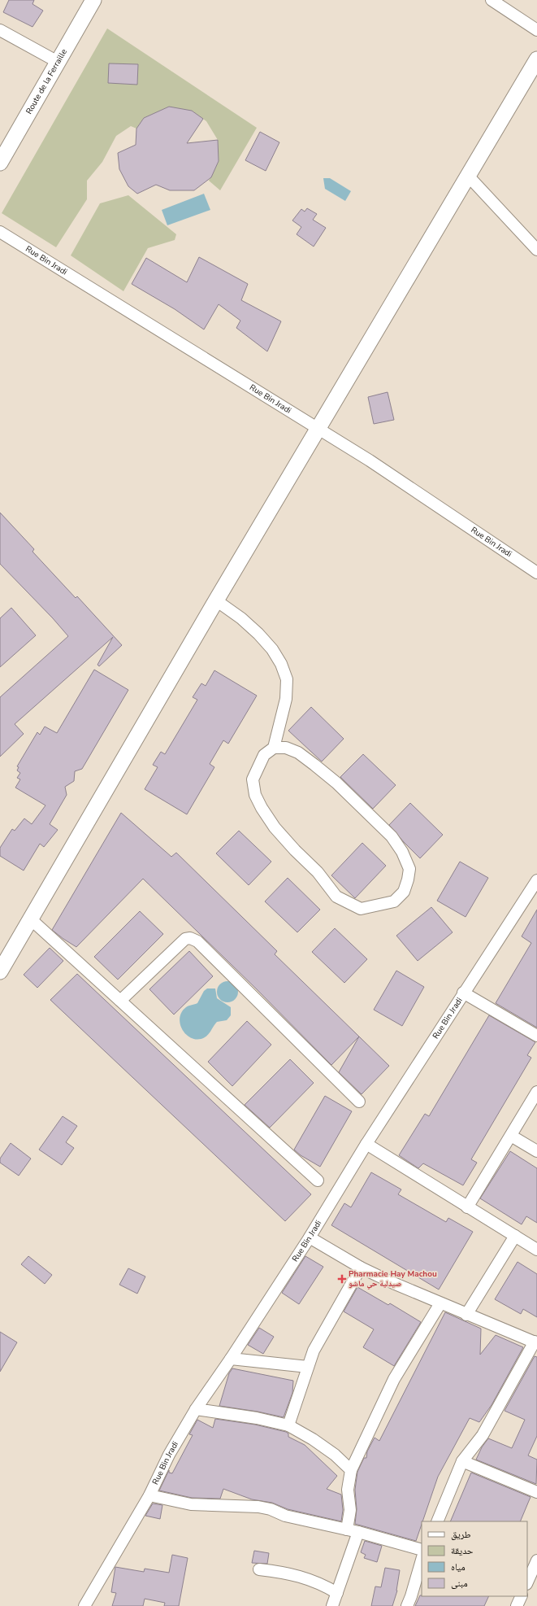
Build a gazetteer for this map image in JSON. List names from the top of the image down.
{
  "streets": {
    "street": ["Route de la Ferraille", "Rue Bin Jradi"]
  },
  "places": {
    "health": ["Pharmacie Hay Machou صيدلية حي ماشو"]
  },
  "legend": [
    "طريق",
    "حديقة",
    "مياه",
    "مبنى"
  ]
}
